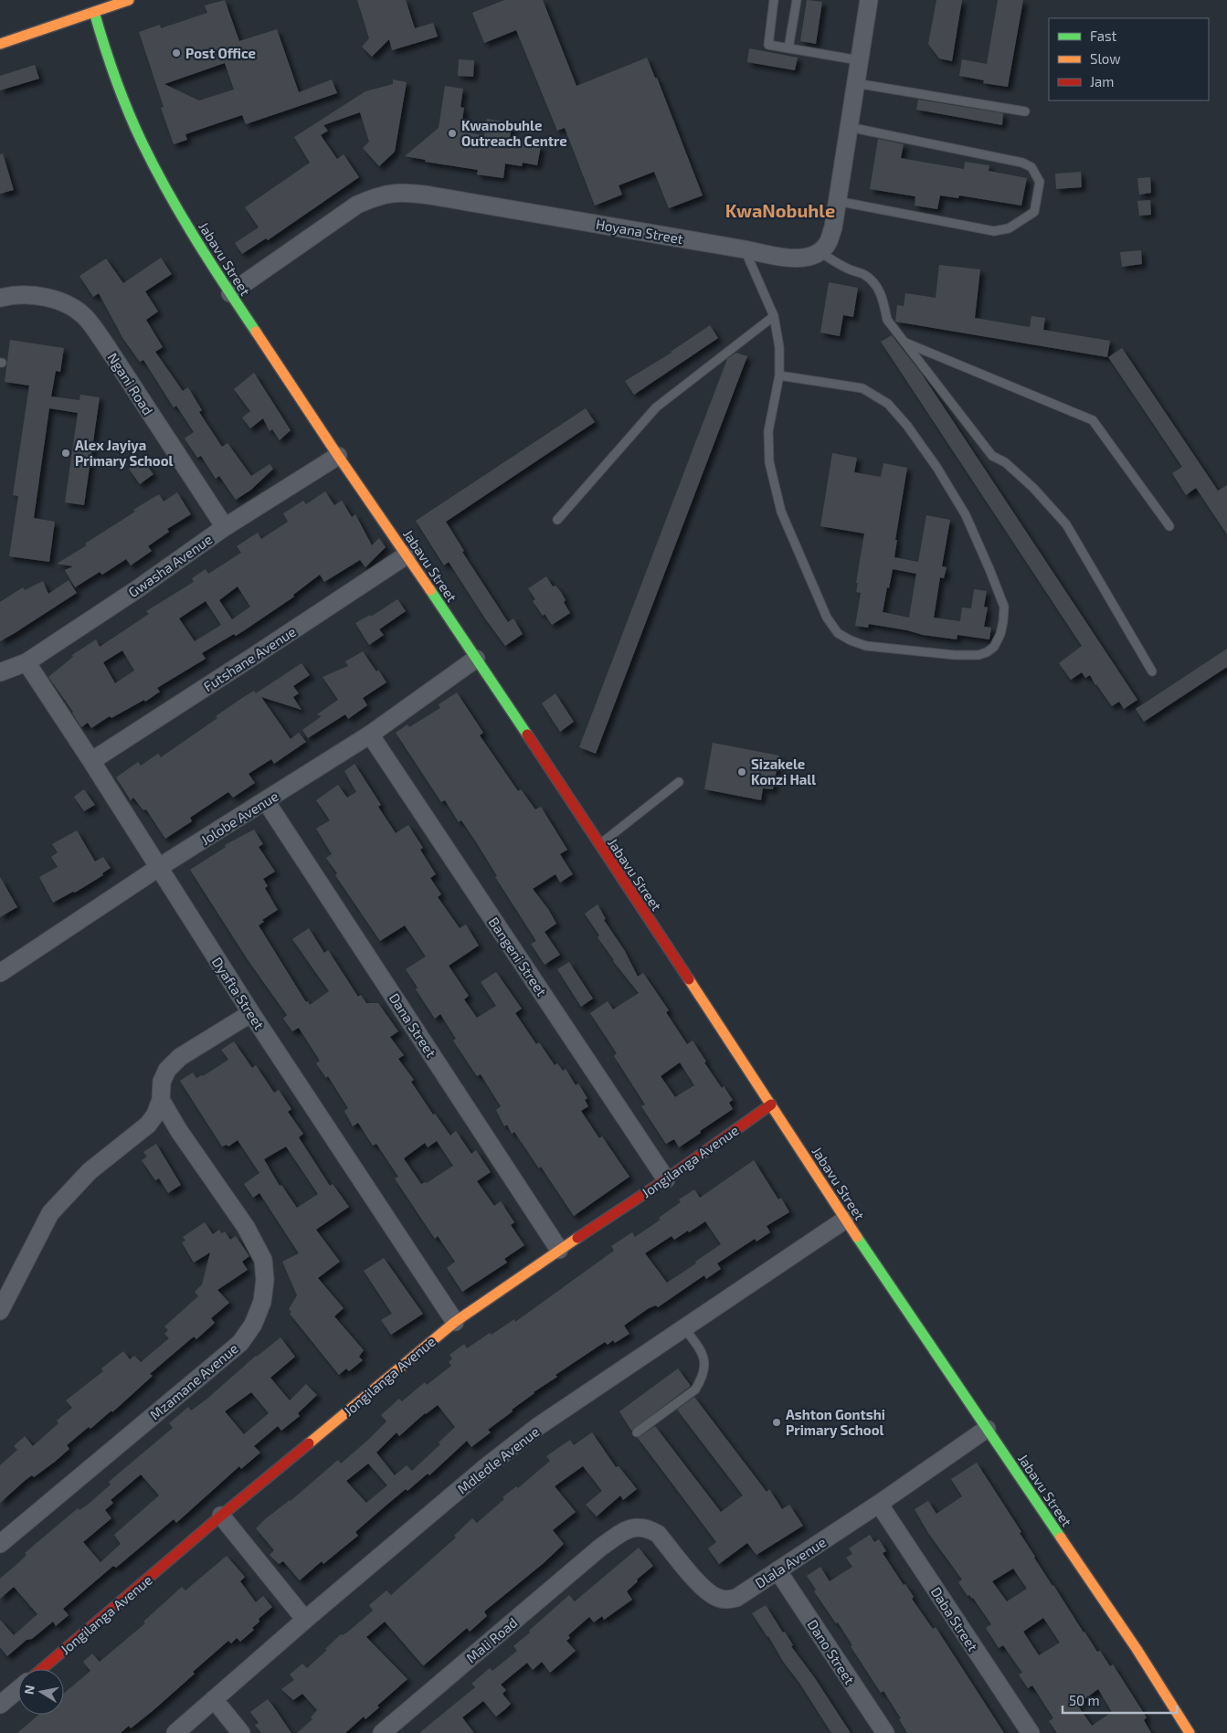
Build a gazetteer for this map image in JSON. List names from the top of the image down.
{
  "streets": {
    "street": [
      "Hoyana Street",
      "Jabavu Street",
      "Ngani Road",
      "Gwasha Avenue",
      "Futshane Avenue",
      "Jolobe Avenue",
      "Bangeni Street",
      "Dyafta Street",
      "Dana Street",
      "Jongilanga Avenue",
      "Mzamane Avenue",
      "Mdledle Avenue",
      "Dlala Avenue",
      "Daba Street",
      "Mali Road",
      "Dano Street"
    ]
  },
  "crossings": [
    ["Hoyana Street", "Jabavu Street"],
    ["Jabavu Street", "Gwasha Avenue"],
    ["Jabavu Street", "Futshane Avenue"],
    ["Jabavu Street", "Jolobe Avenue"],
    ["Jabavu Street", "Jongilanga Avenue"],
    ["Jabavu Street", "Mdledle Avenue"],
    ["Jabavu Street", "Dlala Avenue"],
    ["Ngani Road", "Gwasha Avenue"],
    ["Gwasha Avenue", "Dyafta Street"],
    ["Futshane Avenue", "Dyafta Street"],
    ["Jolobe Avenue", "Bangeni Street"],
    ["Jolobe Avenue", "Dyafta Street"],
    ["Jolobe Avenue", "Dana Street"],
    ["Bangeni Street", "Jongilanga Avenue"],
    ["Dyafta Street", "Jongilanga Avenue"],
    ["Dana Street", "Jongilanga Avenue"],
    ["Dlala Avenue", "Daba Street"],
    ["Dlala Avenue", "Mali Road"],
    ["Dlala Avenue", "Dano Street"]
  ],
  "districts": ["KwaNobuhle"],
  "places": [
    "Post Office",
    "Kwanobuhle Outreach Centre",
    "Alex Jayiya Primary School",
    "Sizakele Konzi Hall",
    "Ashton Gontshi Primary School"
  ],
  "legend": ["Fast", "Slow", "Jam"],
  "scale_bar": "50 m",
  "north": "left"
}
